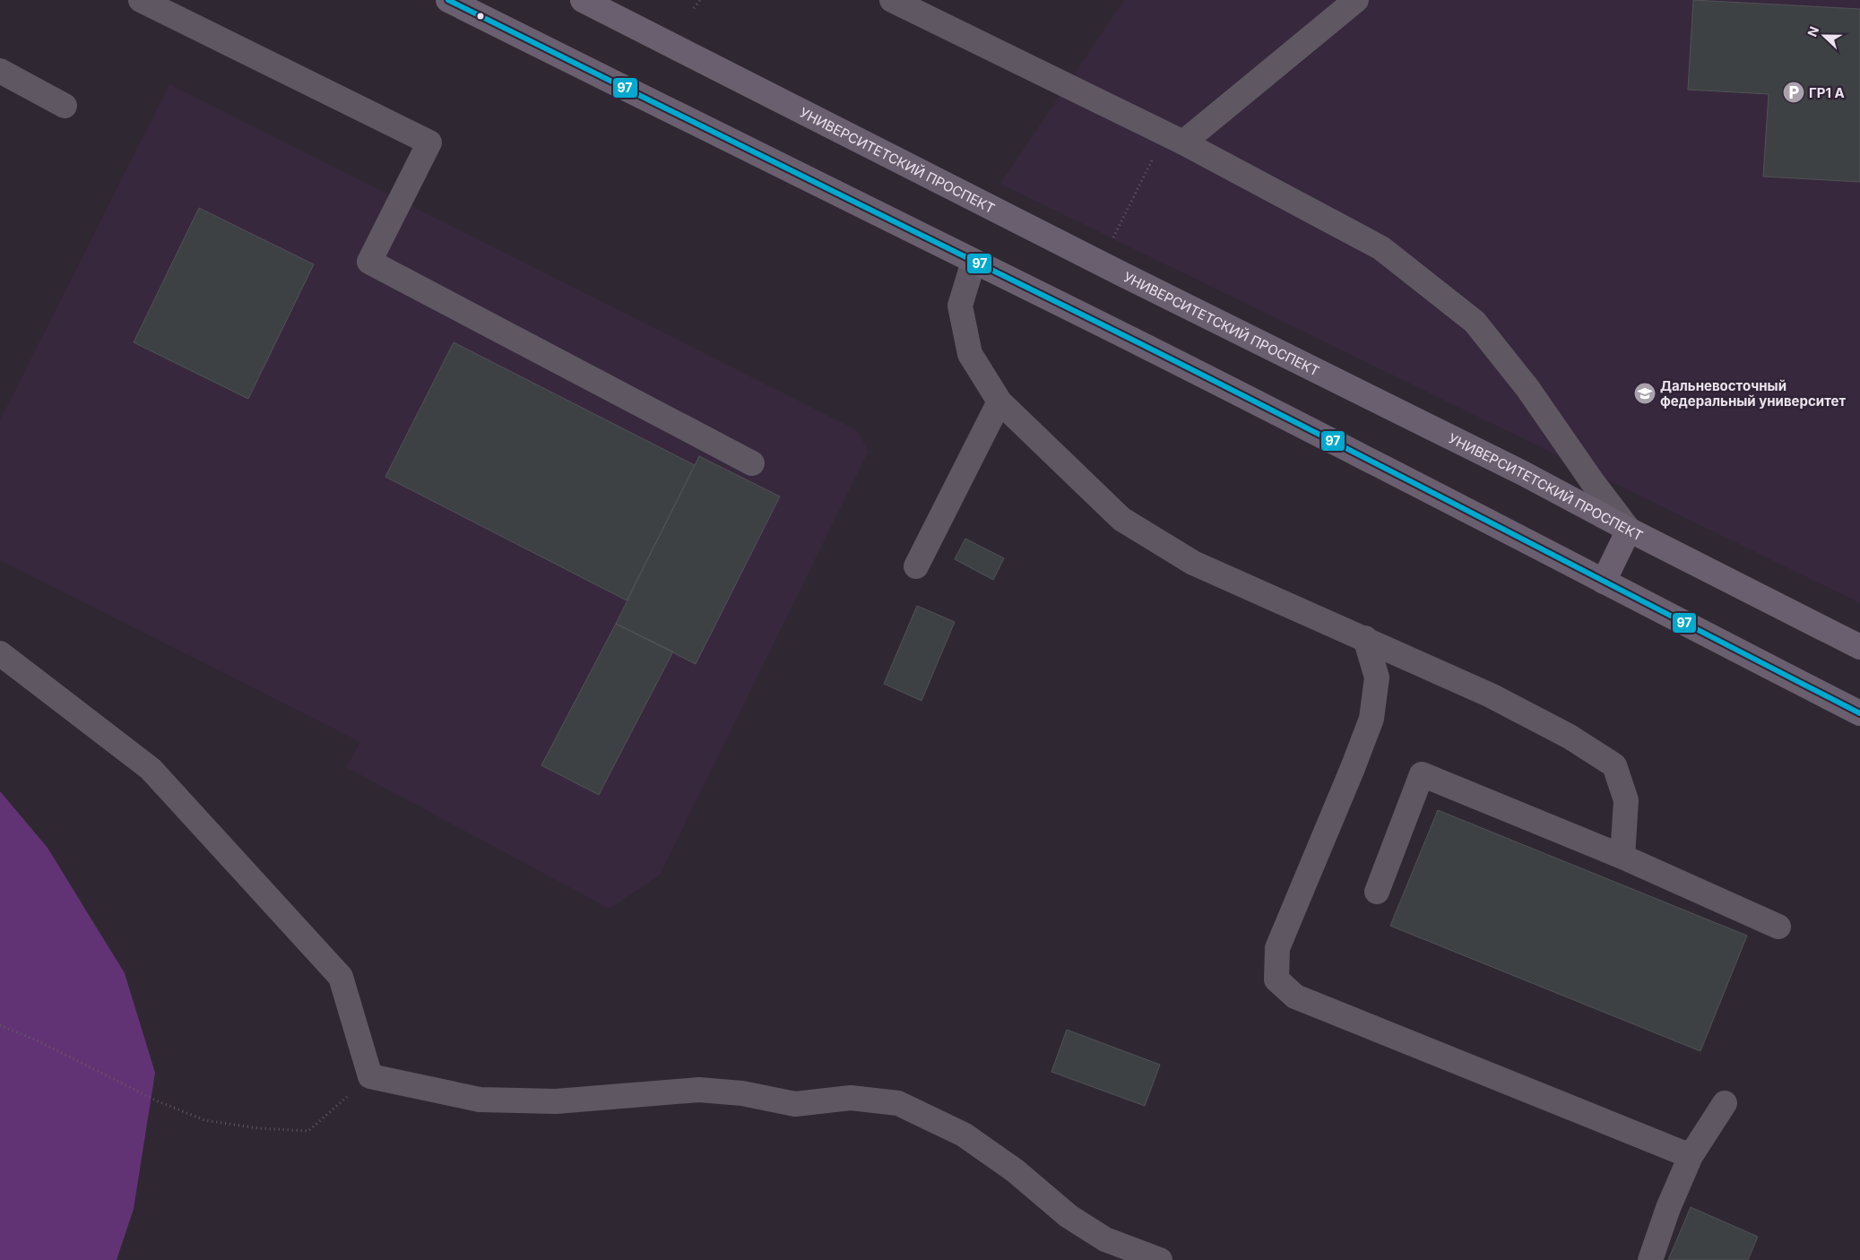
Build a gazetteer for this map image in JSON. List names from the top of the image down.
{
  "streets": {
    "main road": ["УНИВЕРСИТЕТСКИЙ ПРОСПЕКТ"]
  },
  "places": {
    "parking": ["ГР1 А"],
    "school or university": ["Дальневосточный федеральный университет"]
  },
  "lines": ["transit line 97"],
  "north": "left"
}
